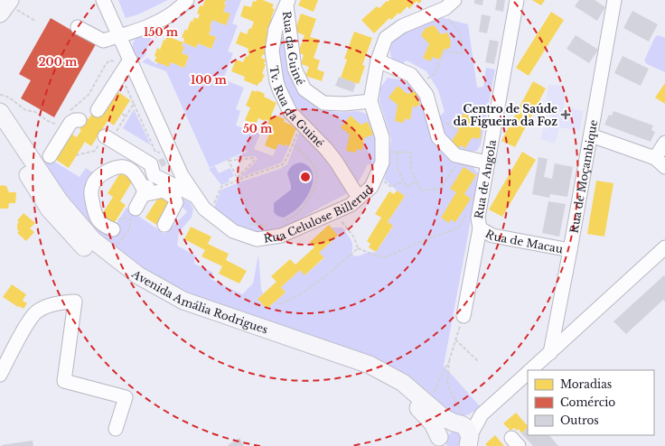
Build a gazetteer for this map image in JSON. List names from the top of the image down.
{
  "streets": {
    "main road": ["Avenida Amália Rodrigues"],
    "street": [
      "Rua da Guiné",
      "Tv. Rua da Guiné",
      "Rua de Moçambique",
      "Rua de Angola",
      "Rua Celulose Billerud",
      "Rua de Macau"
    ]
  },
  "crossings": [
    ["Rua da Guiné", "Tv. Rua da Guiné"],
    ["Rua da Guiné", "Rua Celulose Billerud"],
    ["Tv. Rua da Guiné", "Rua Celulose Billerud"],
    ["Rua de Moçambique", "Rua de Macau"],
    ["Rua de Angola", "Rua de Macau"]
  ],
  "places": {
    "health": ["Centro de Saúde da Figueira da Foz"]
  },
  "legend": ["Moradias", "Comércio", "Outros"],
  "rings": [
    "150 m",
    "200 m",
    "100 m",
    "50 m"
  ]
}
